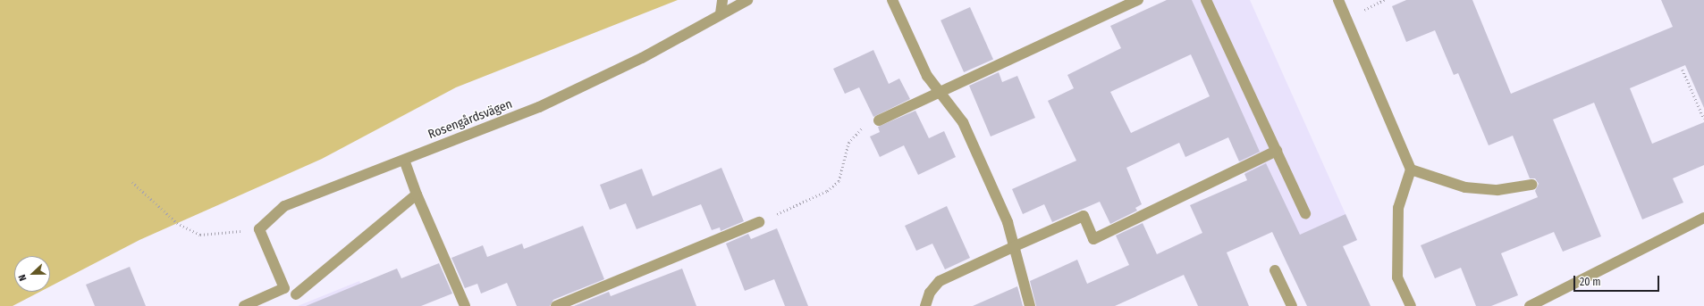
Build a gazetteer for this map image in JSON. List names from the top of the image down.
{
  "streets": {
    "street": ["Rosengårdsvägen"]
  },
  "scale_bar": "20 m",
  "north": "left"
}
